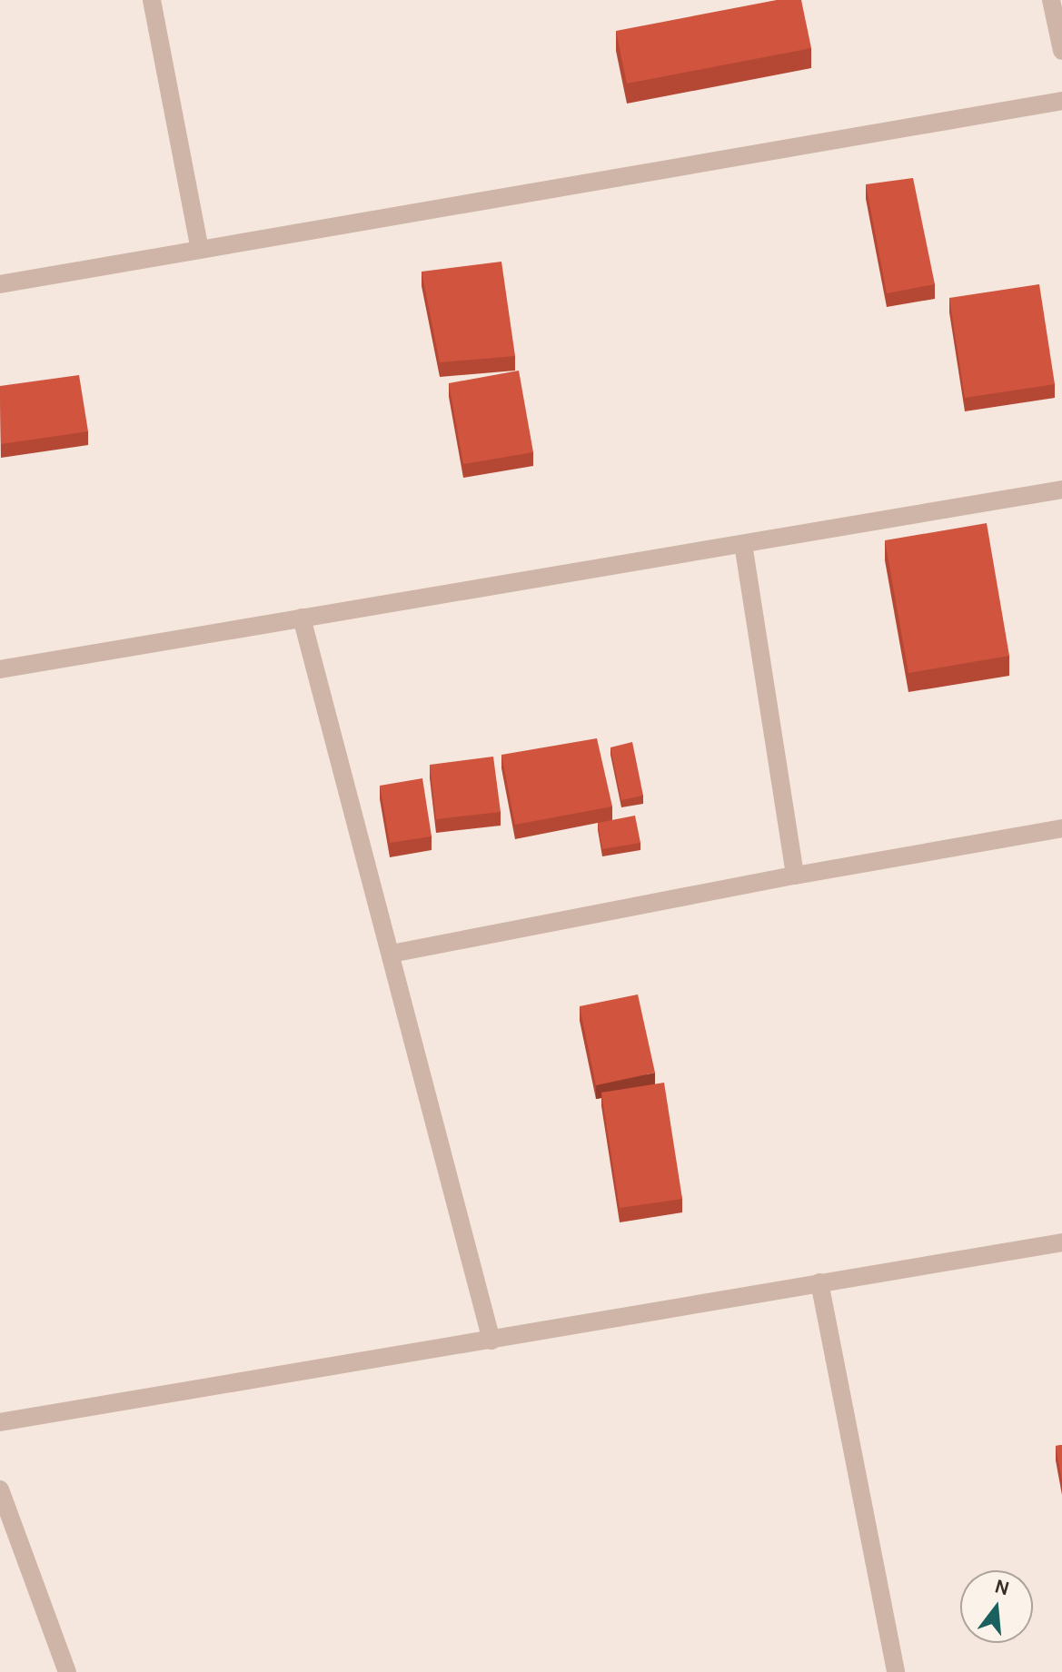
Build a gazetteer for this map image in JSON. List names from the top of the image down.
{
  "north": "top"
}
